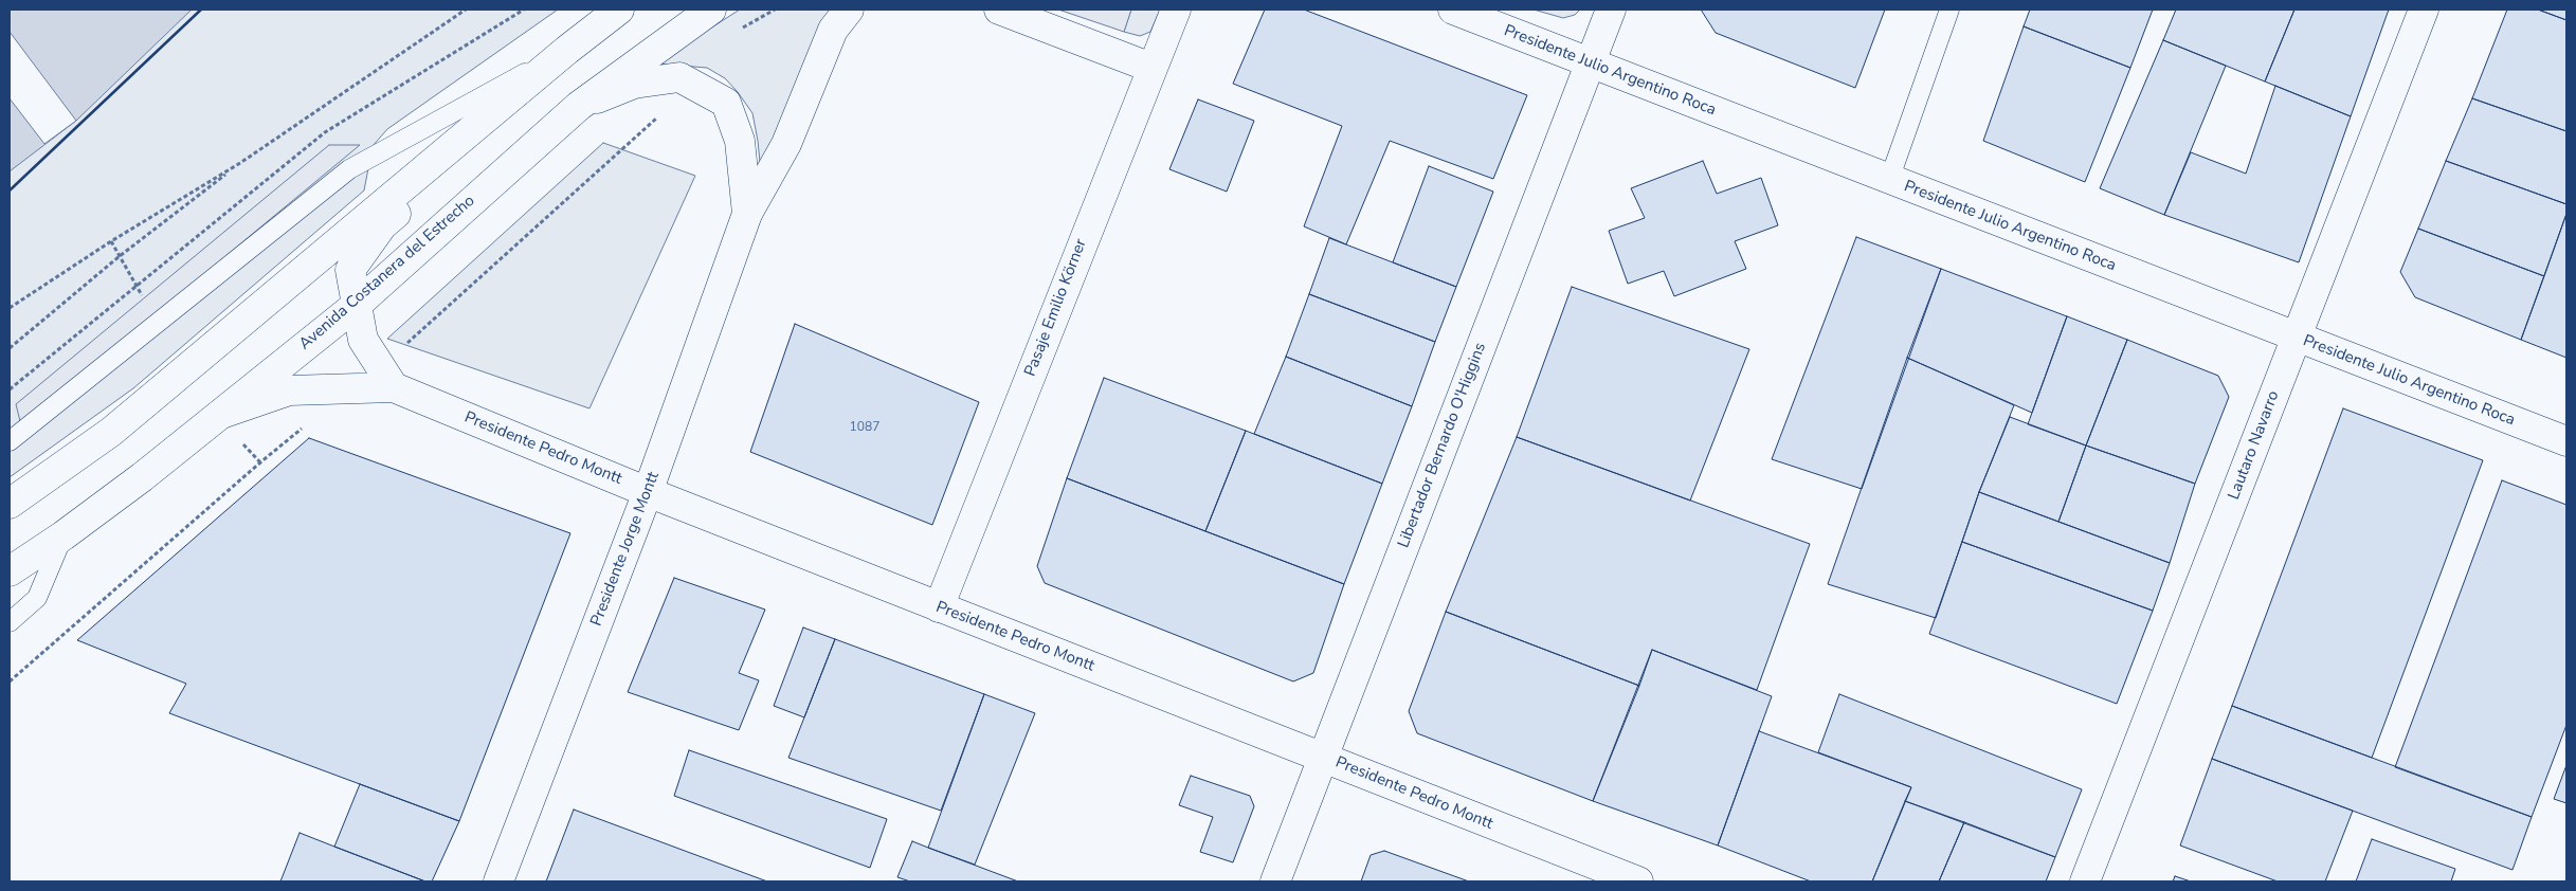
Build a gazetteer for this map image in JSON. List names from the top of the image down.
{
  "streets": {
    "street": [
      "Presidente Julio Argentino Roca",
      "Avenida Costanera del Estrecho",
      "Pasaje Emilio Körner",
      "Libertador Bernardo O'Higgins",
      "Lautaro Navarro",
      "Presidente Pedro Montt",
      "Presidente Jorge Montt"
    ]
  },
  "crossings": [
    ["Presidente Julio Argentino Roca", "Libertador Bernardo O'Higgins"],
    ["Presidente Julio Argentino Roca", "Lautaro Navarro"],
    ["Avenida Costanera del Estrecho", "Presidente Pedro Montt"],
    ["Avenida Costanera del Estrecho", "Presidente Jorge Montt"],
    ["Pasaje Emilio Körner", "Presidente Pedro Montt"],
    ["Libertador Bernardo O'Higgins", "Presidente Pedro Montt"],
    ["Presidente Pedro Montt", "Presidente Jorge Montt"]
  ],
  "house_numbers": ["1087"]
}
